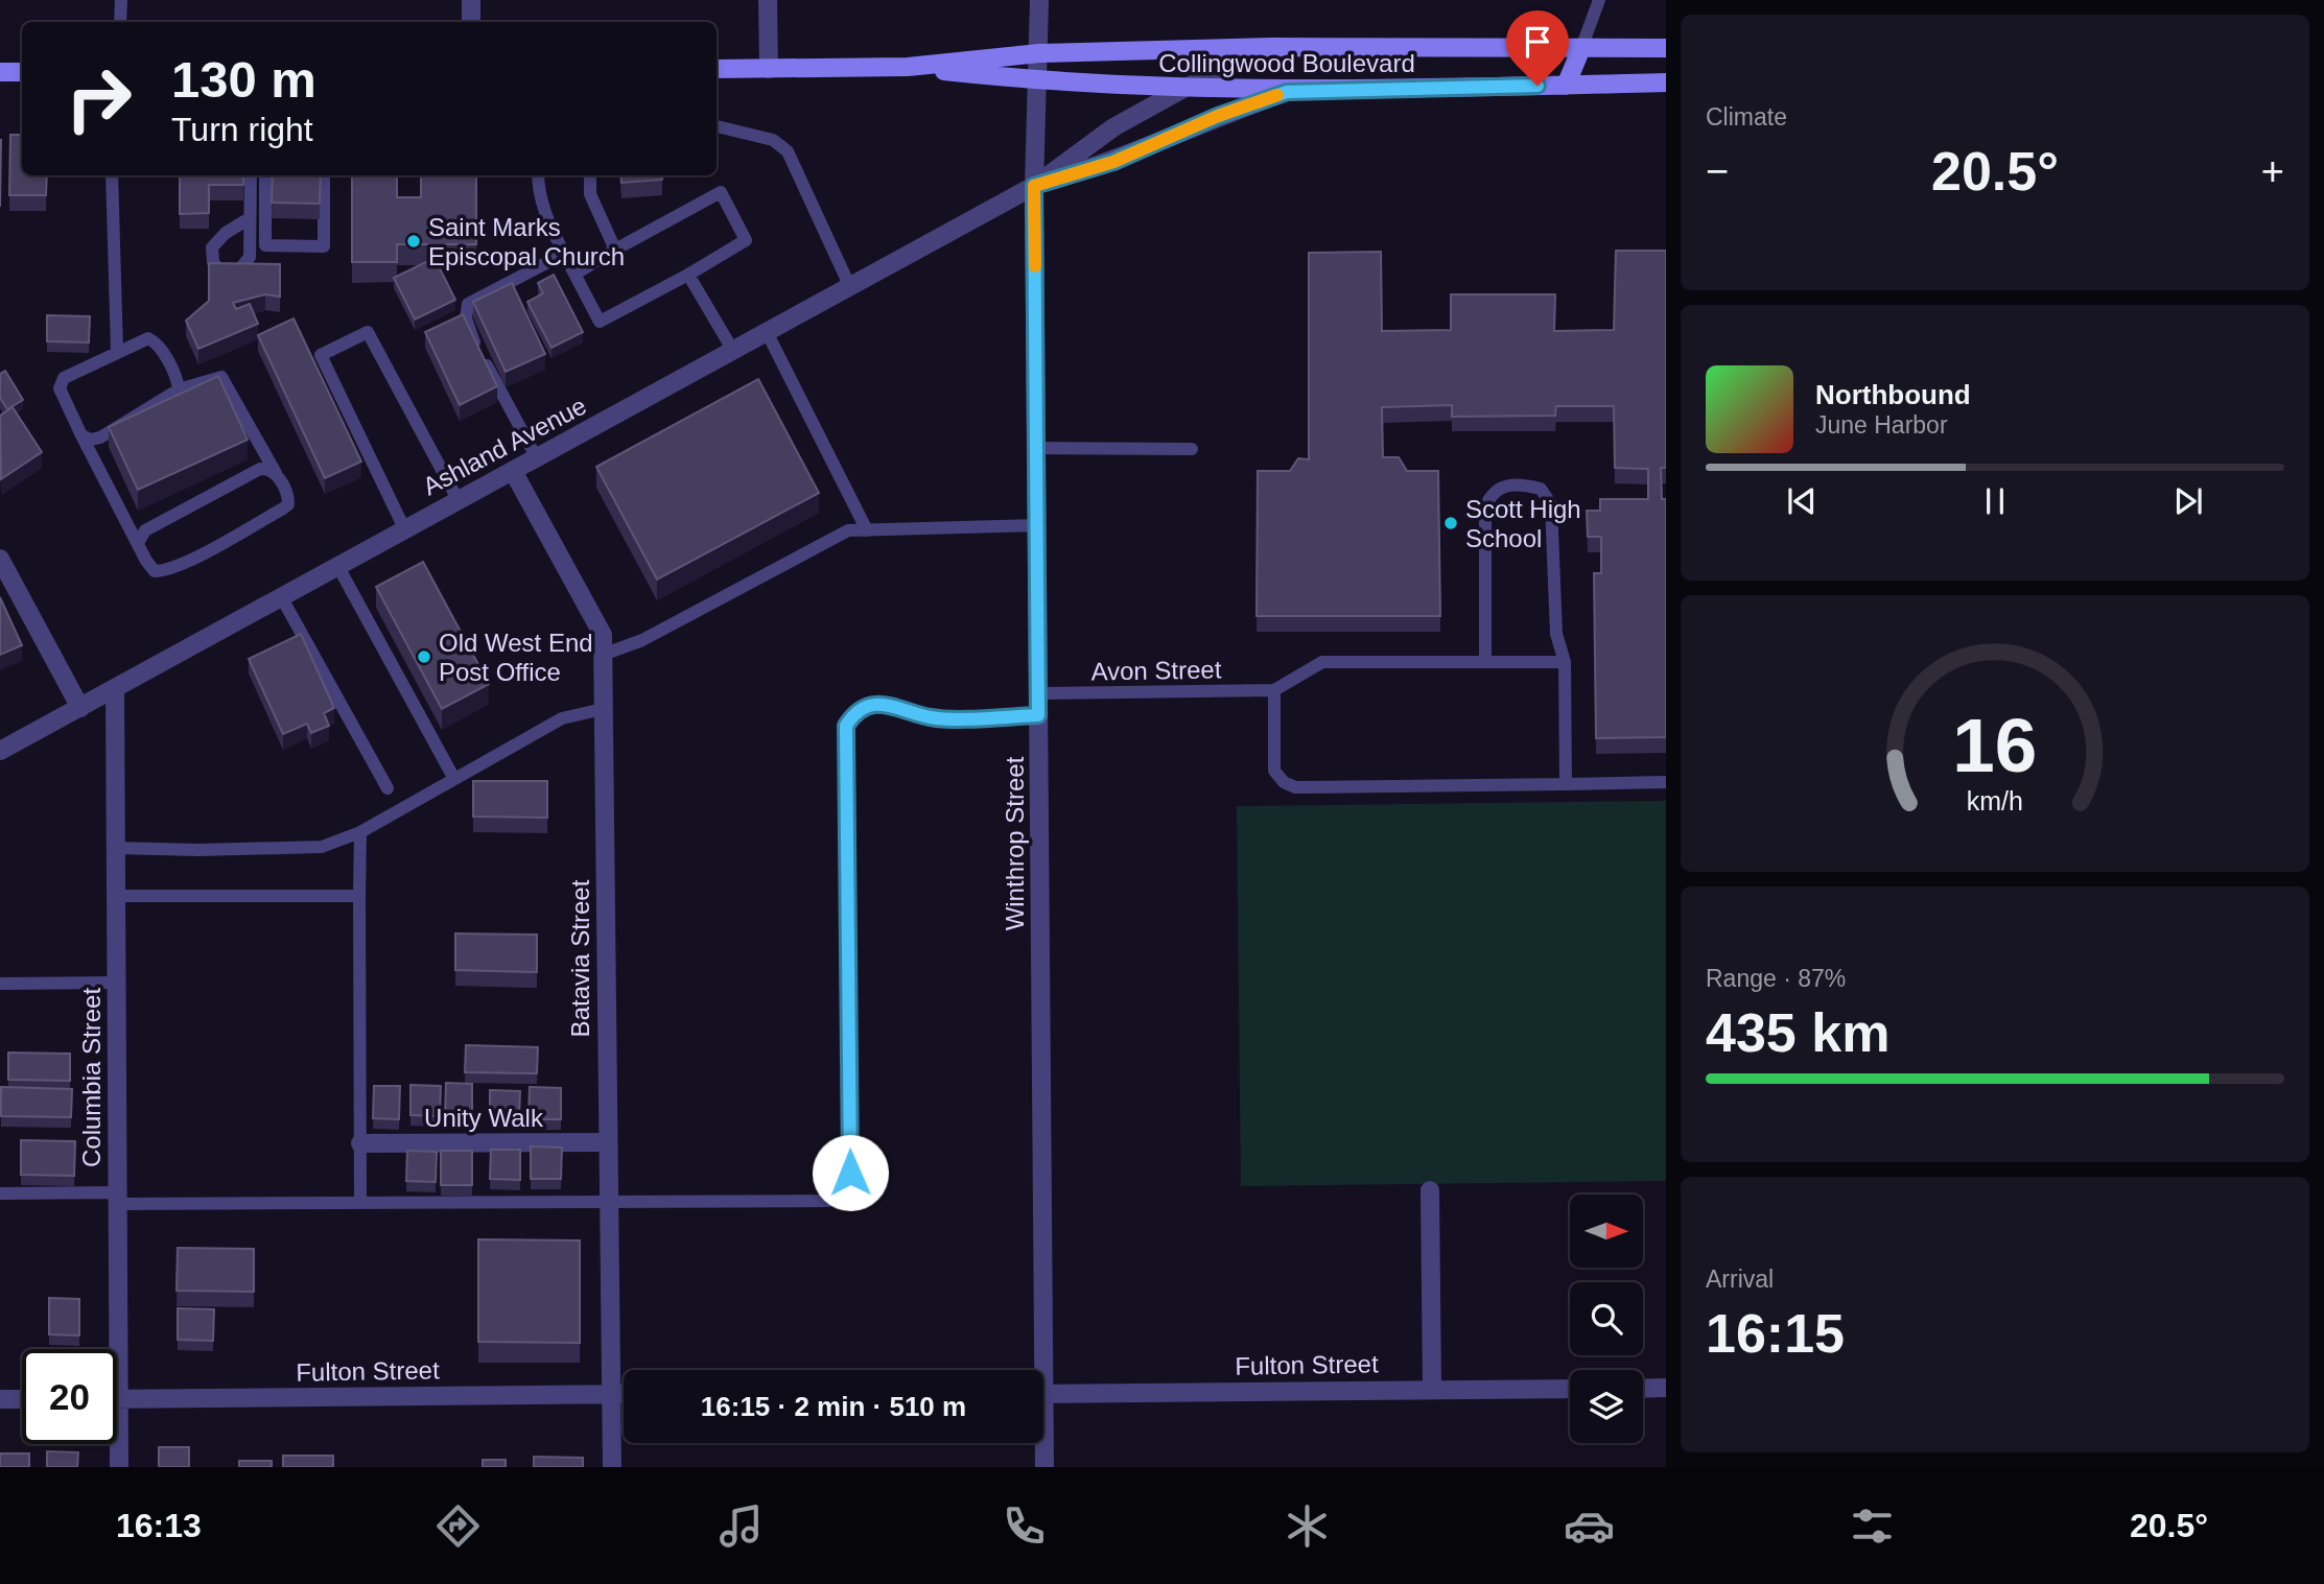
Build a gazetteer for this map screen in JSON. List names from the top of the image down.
{
  "streets": {
    "main road": ["Collingwood Boulevard"],
    "street": [
      "Ashland Avenue",
      "Winthrop Street",
      "Batavia Street",
      "Columbia Street",
      "Unity Walk",
      "Fulton Street"
    ],
    "lane": ["Avon Street"]
  },
  "crossings": [
    ["Collingwood Boulevard", "Ashland Avenue"],
    ["Collingwood Boulevard", "Winthrop Street"],
    ["Ashland Avenue", "Winthrop Street"],
    ["Ashland Avenue", "Batavia Street"],
    ["Ashland Avenue", "Columbia Street"],
    ["Avon Street", "Winthrop Street"],
    ["Batavia Street", "Unity Walk"],
    ["Batavia Street", "Fulton Street"]
  ],
  "places": ["Saint Marks Episcopal Church", "Scott High School", "Old West End Post Office"],
  "north": "right",
  "page": {
    "tile": [
      "Climate",
      ["Range · 87%", "435 km"],
      ["Arrival", "16:15"]
    ],
    "turn": ["130 m", "Turn right"],
    "heat": ["−", "20.5°", "+"],
    "song": ["Northbound", "June Harbor"],
    "limit": "20",
    "trip": "16:15 · 2 min · 510 m",
    "tabs": ["16:13", "20.5°"],
    "gauge": ["16", "km/h"]
  }
}
